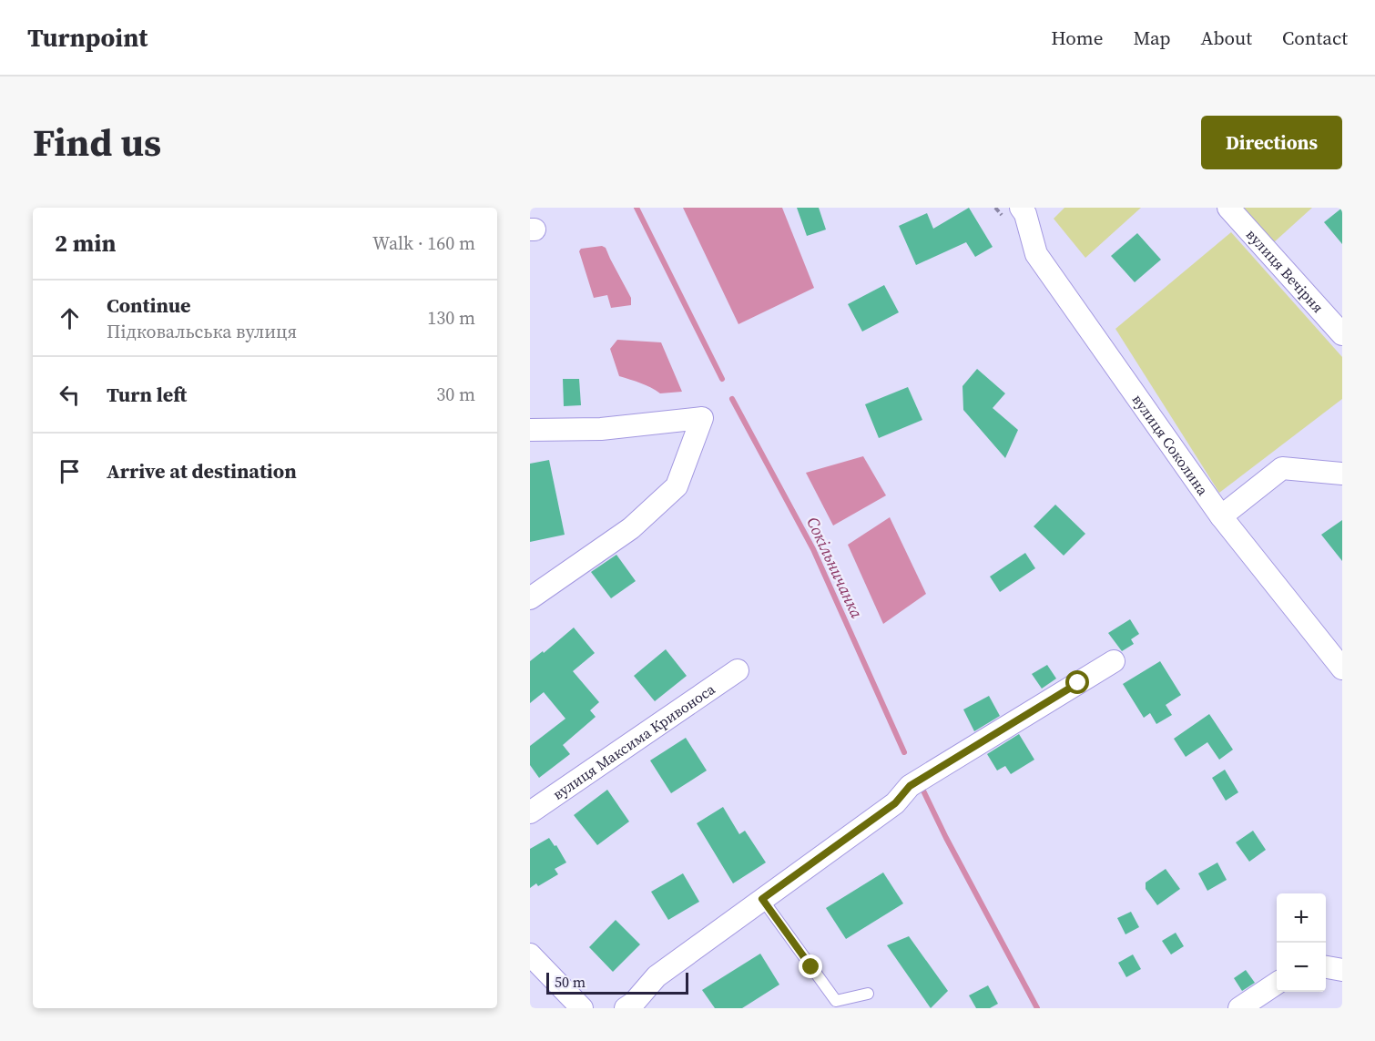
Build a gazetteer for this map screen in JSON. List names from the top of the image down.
{
  "streets": {
    "street": ["вулиця Вечірня", "вулиця Соколина", "вулиця Максима Кривоноса"]
  },
  "water": ["Сокільничанка"],
  "scale_bar": "50 m",
  "page": {
    "header": "Turnpoint",
    "nav": [
      "Home",
      "Map",
      "About",
      "Contact"
    ],
    "title": "Find us",
    "buttons": "Directions",
    "heading": ["2 min", "Walk · 160 m"],
    "list": [
      ["Continue", "Підковальська вулиця", "130 m"],
      ["Turn left", "30 m"],
      "Arrive at destination"
    ],
    "map_buttons": ["+", "−"],
    "scale": "50 m"
  }
}
